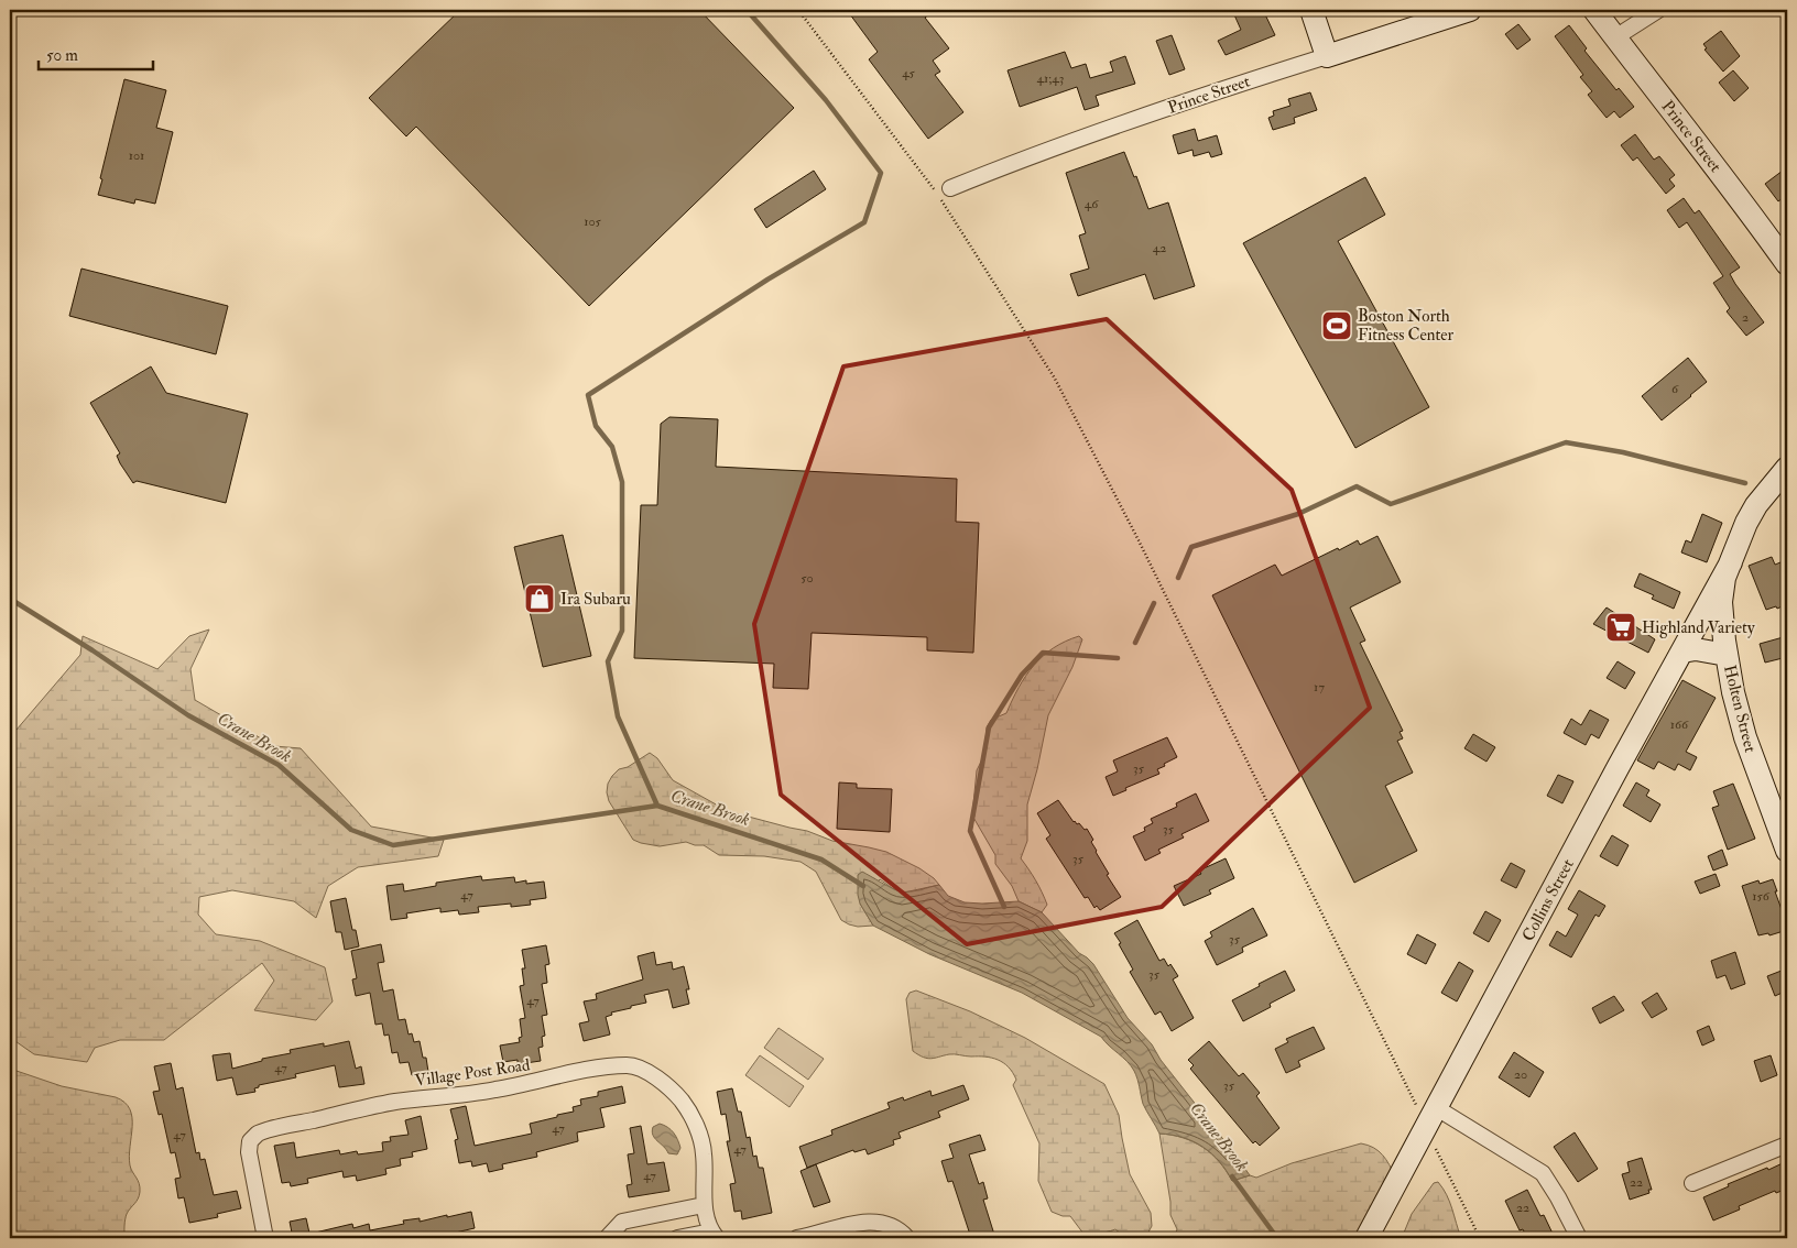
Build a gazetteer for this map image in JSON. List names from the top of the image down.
{
  "streets": {
    "main road": ["Prince Street", "Holten Street", "Collins Street"],
    "street": ["Village Post Road"]
  },
  "crossings": [
    ["Holten Street", "Collins Street"]
  ],
  "water": ["Crane Brook"],
  "places": {
    "sports": ["Boston North Fitness Center"],
    "shop": ["Ira Subaru"],
    "supermarket": ["Highland Variety"]
  },
  "house_numbers": [
    "45",
    "41;43",
    "101",
    "46",
    "105",
    "42",
    "2",
    "6",
    "50",
    "17",
    "166",
    "35",
    "35",
    "35",
    "47",
    "156",
    "35",
    "35",
    "47",
    "47",
    "20",
    "35",
    "47",
    "47",
    "47",
    "47",
    "22",
    "22"
  ],
  "scale_bar": "50 m"
}
